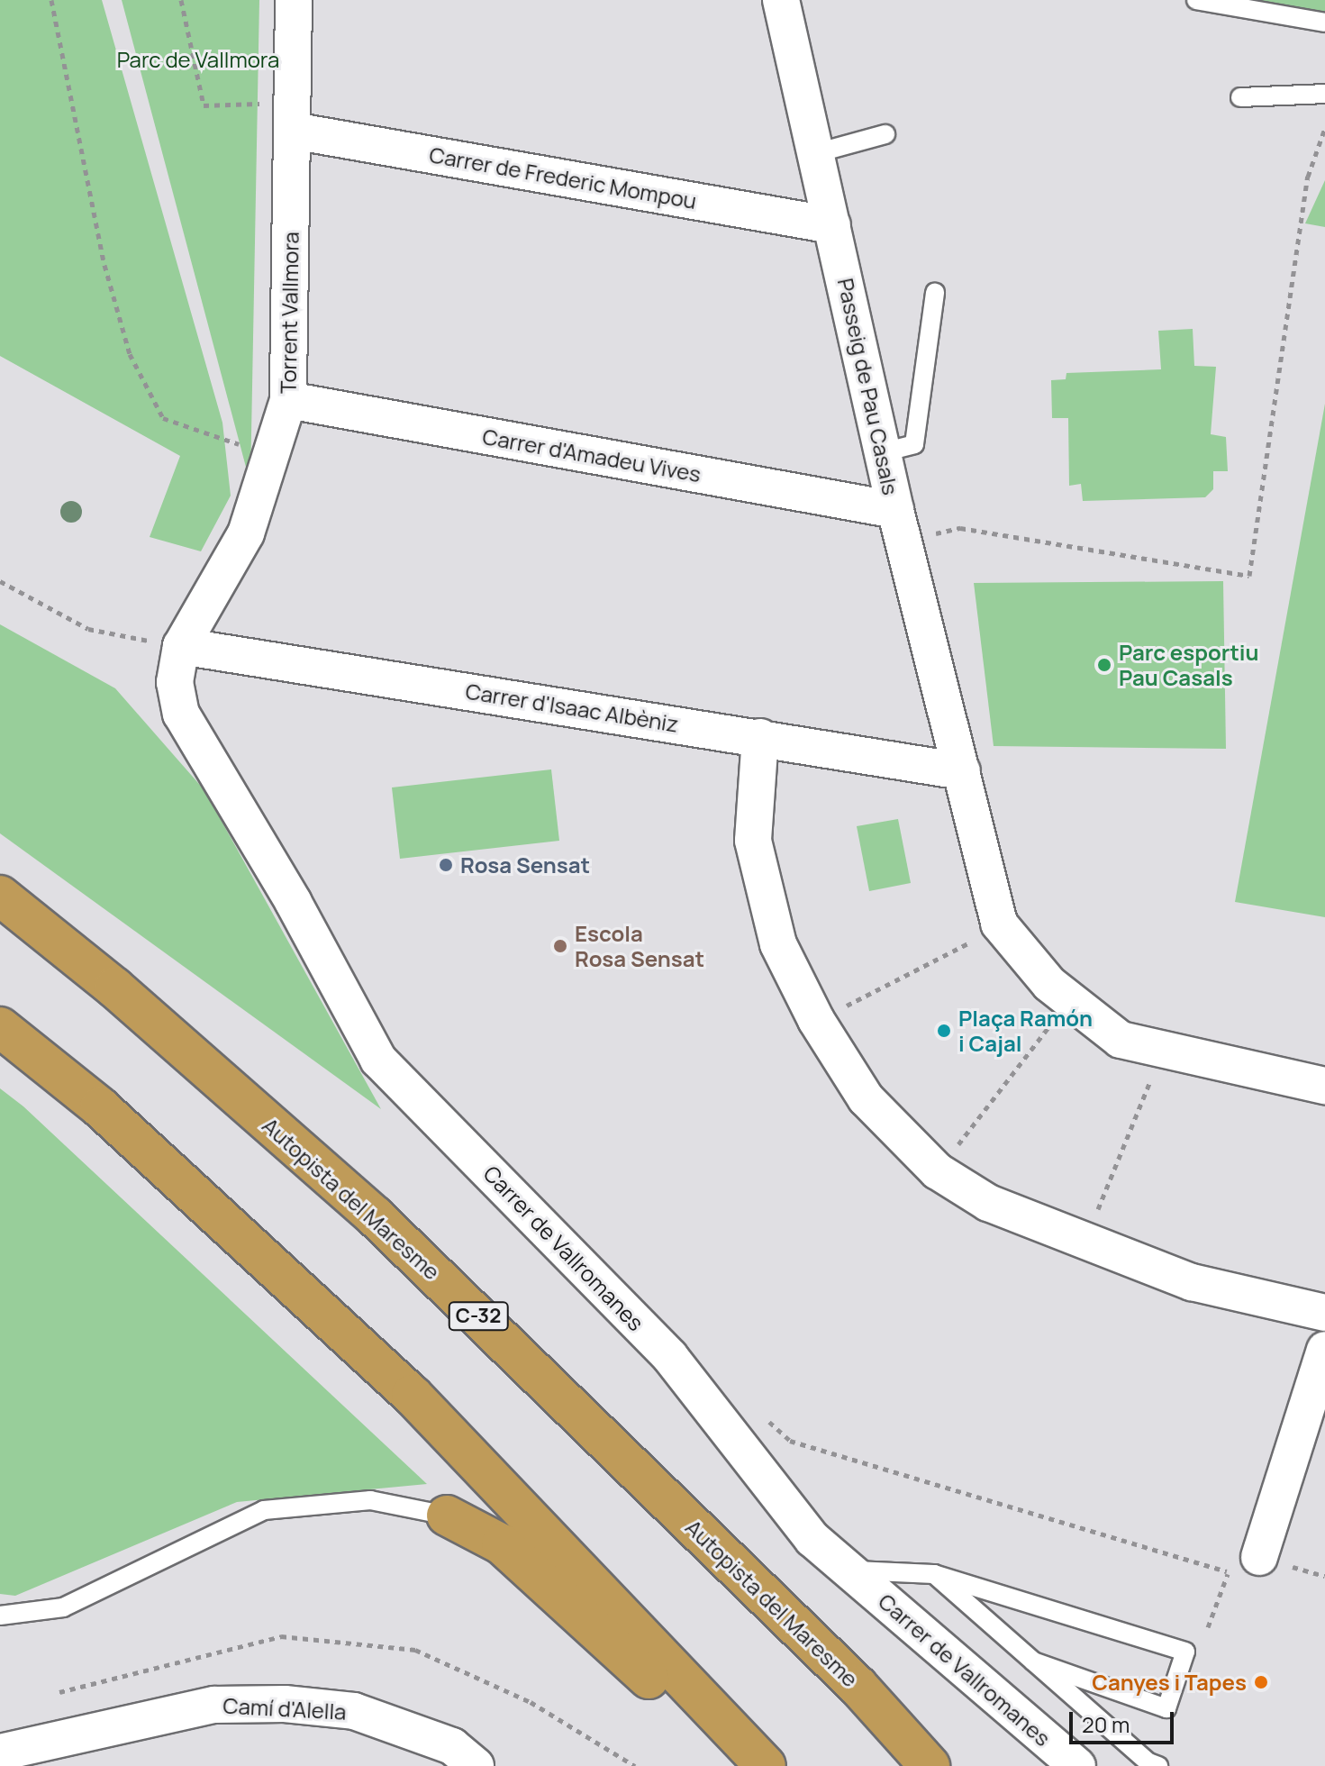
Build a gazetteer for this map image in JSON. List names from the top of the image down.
{
  "streets": {
    "highway": ["Autopista del Maresme", "C-32"],
    "street": [
      "Carrer de Frederic Mompou",
      "Torrent Vallmora",
      "Passeig de Pau Casals",
      "Carrer d'Amadeu Vives",
      "Carrer d'Isaac Albèniz",
      "Carrer de Vallromanes",
      "Camí d'Alella"
    ]
  },
  "crossings": [
    ["Carrer de Frederic Mompou", "Torrent Vallmora"],
    ["Carrer de Frederic Mompou", "Passeig de Pau Casals"],
    ["Torrent Vallmora", "Carrer d'Amadeu Vives"],
    ["Torrent Vallmora", "Carrer d'Isaac Albèniz"],
    ["Torrent Vallmora", "Carrer de Vallromanes"],
    ["Passeig de Pau Casals", "Carrer d'Amadeu Vives"],
    ["Passeig de Pau Casals", "Carrer d'Isaac Albèniz"],
    ["Carrer d'Isaac Albèniz", "Carrer de Vallromanes"]
  ],
  "parks": ["Parc de Vallmora"],
  "places": [
    "Parc esportiu Pau Casals",
    "Rosa Sensat",
    "Escola Rosa Sensat",
    "Plaça Ramón i Cajal",
    "Canyes i Tapes"
  ],
  "scale_bar": "20 m"
}
